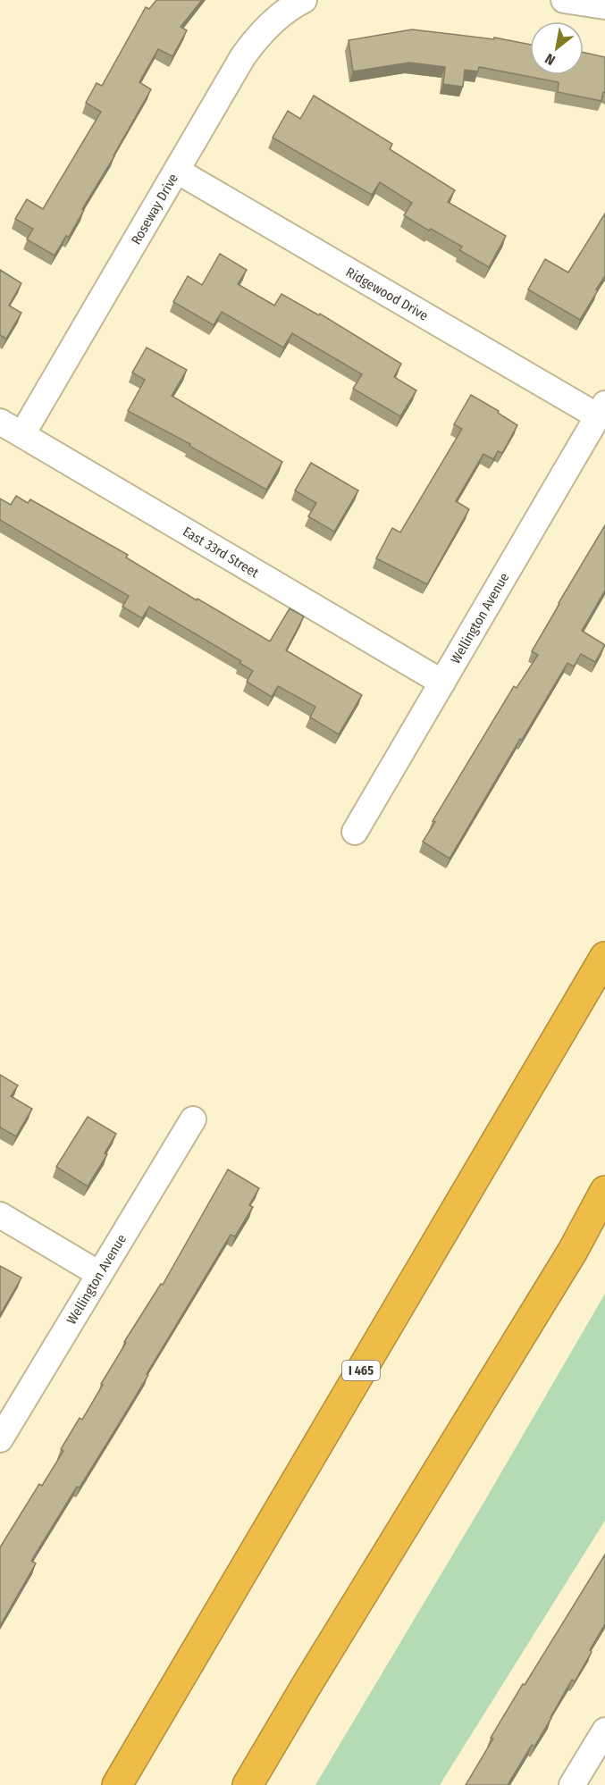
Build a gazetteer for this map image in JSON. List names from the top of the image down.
{
  "streets": {
    "highway": ["I 465"],
    "street": [
      "Roseway Drive",
      "Ridgewood Drive",
      "East 33rd Street",
      "Wellington Avenue"
    ]
  },
  "crossings": [
    ["Roseway Drive", "Ridgewood Drive"],
    ["Roseway Drive", "East 33rd Street"],
    ["Ridgewood Drive", "Wellington Avenue"],
    ["East 33rd Street", "Wellington Avenue"]
  ],
  "north": "bottom left"
}
